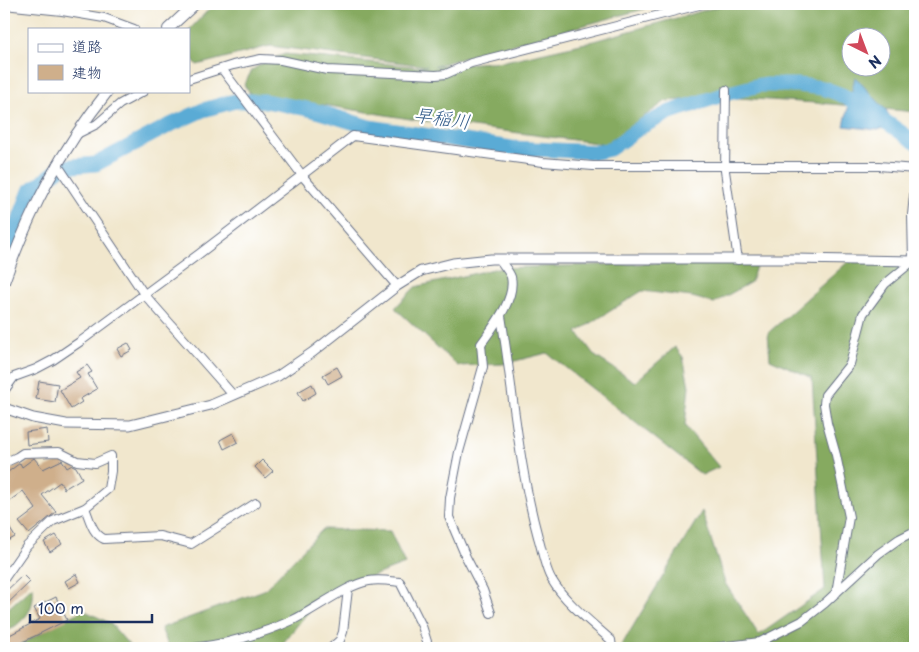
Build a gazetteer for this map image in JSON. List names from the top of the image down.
{
  "water": ["早稲川"],
  "legend": ["道路", "建物"],
  "scale_bar": "100 m",
  "north": "bottom right"
}
